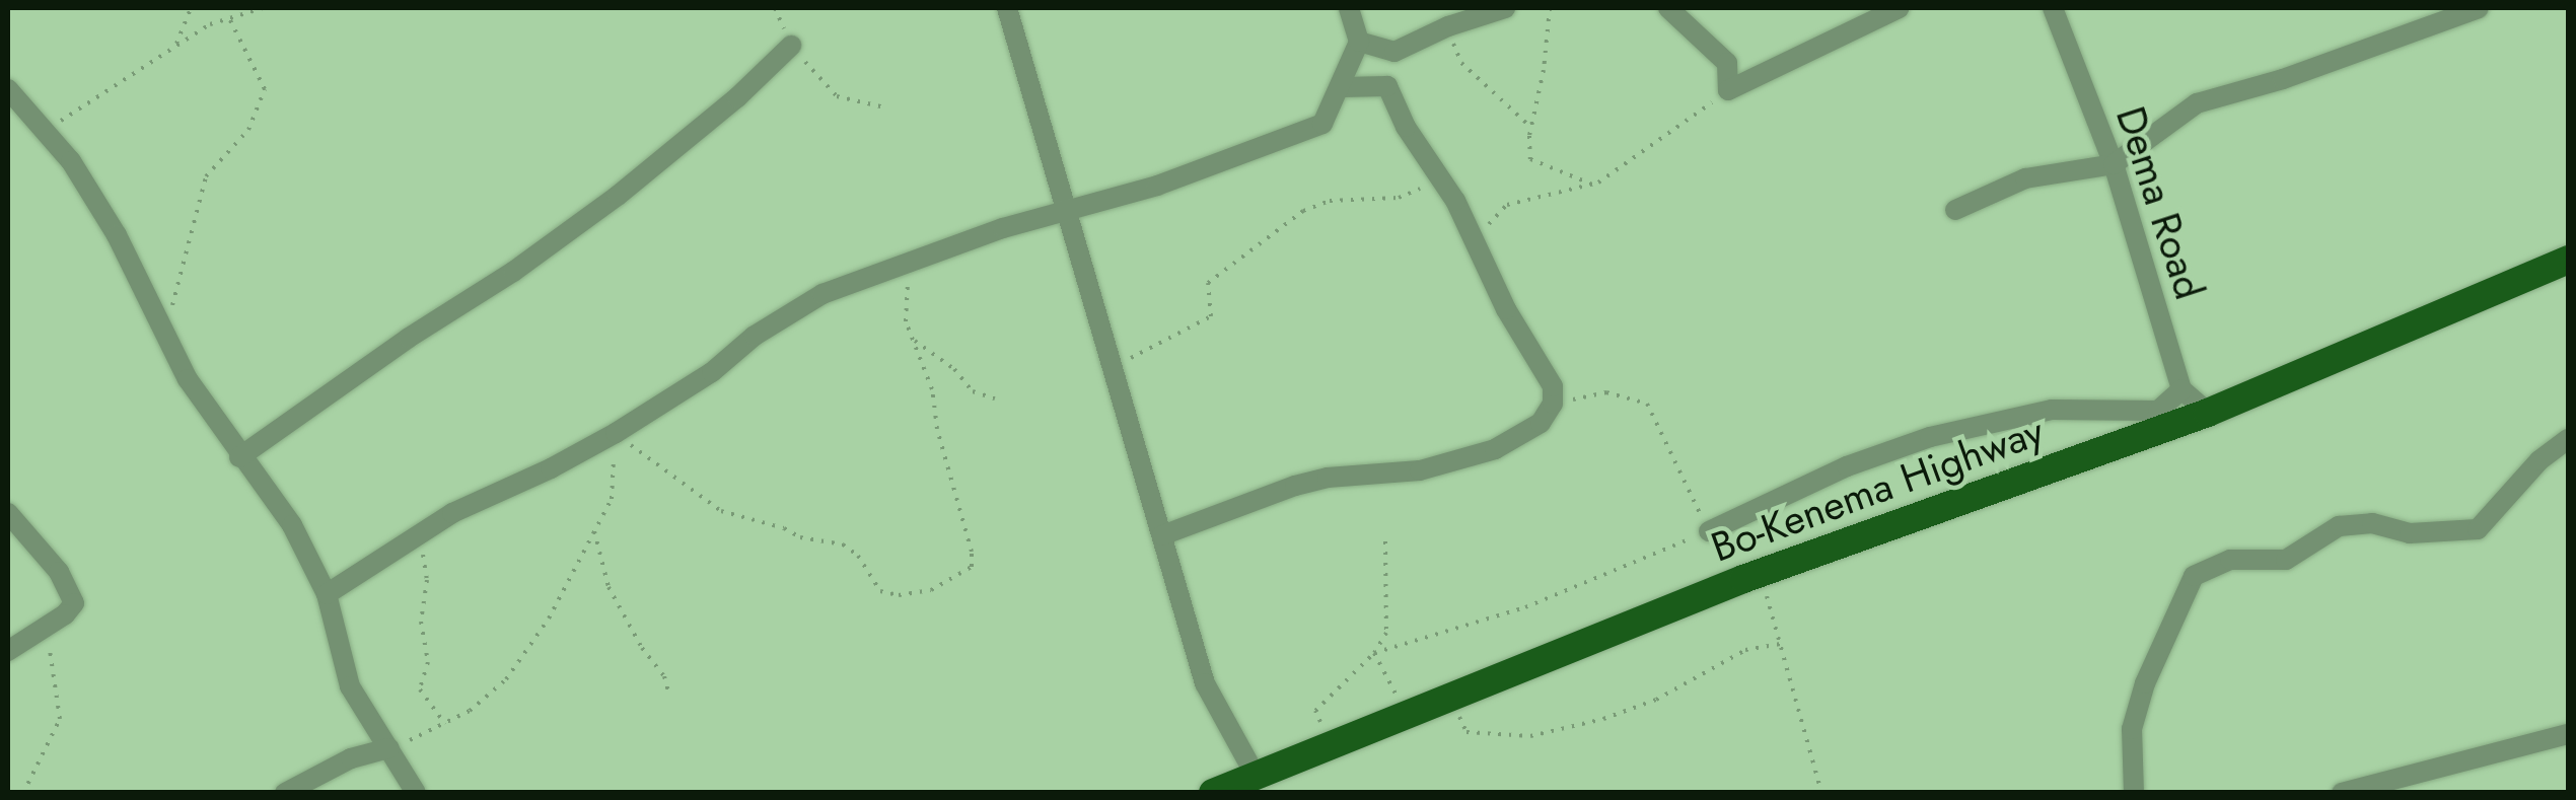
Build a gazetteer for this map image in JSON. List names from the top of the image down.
{
  "streets": {
    "highway": ["Bo-Kenema Highway"],
    "street": ["Dema Road"]
  }
}
